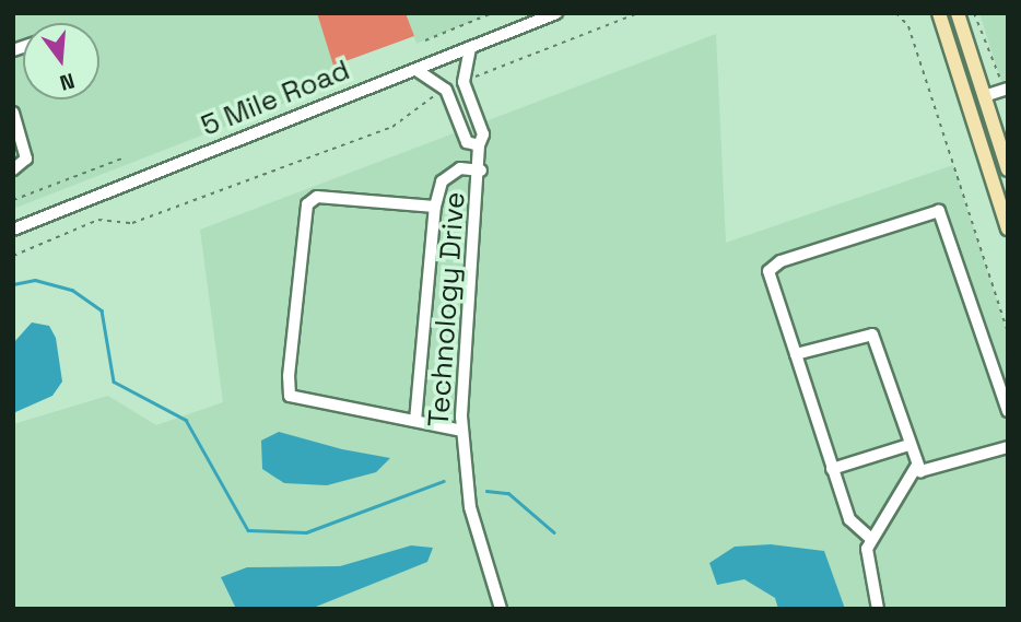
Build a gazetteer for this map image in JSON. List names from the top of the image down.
{
  "streets": {
    "street": ["5 Mile Road", "Technology Drive"]
  },
  "north": "bottom"
}
